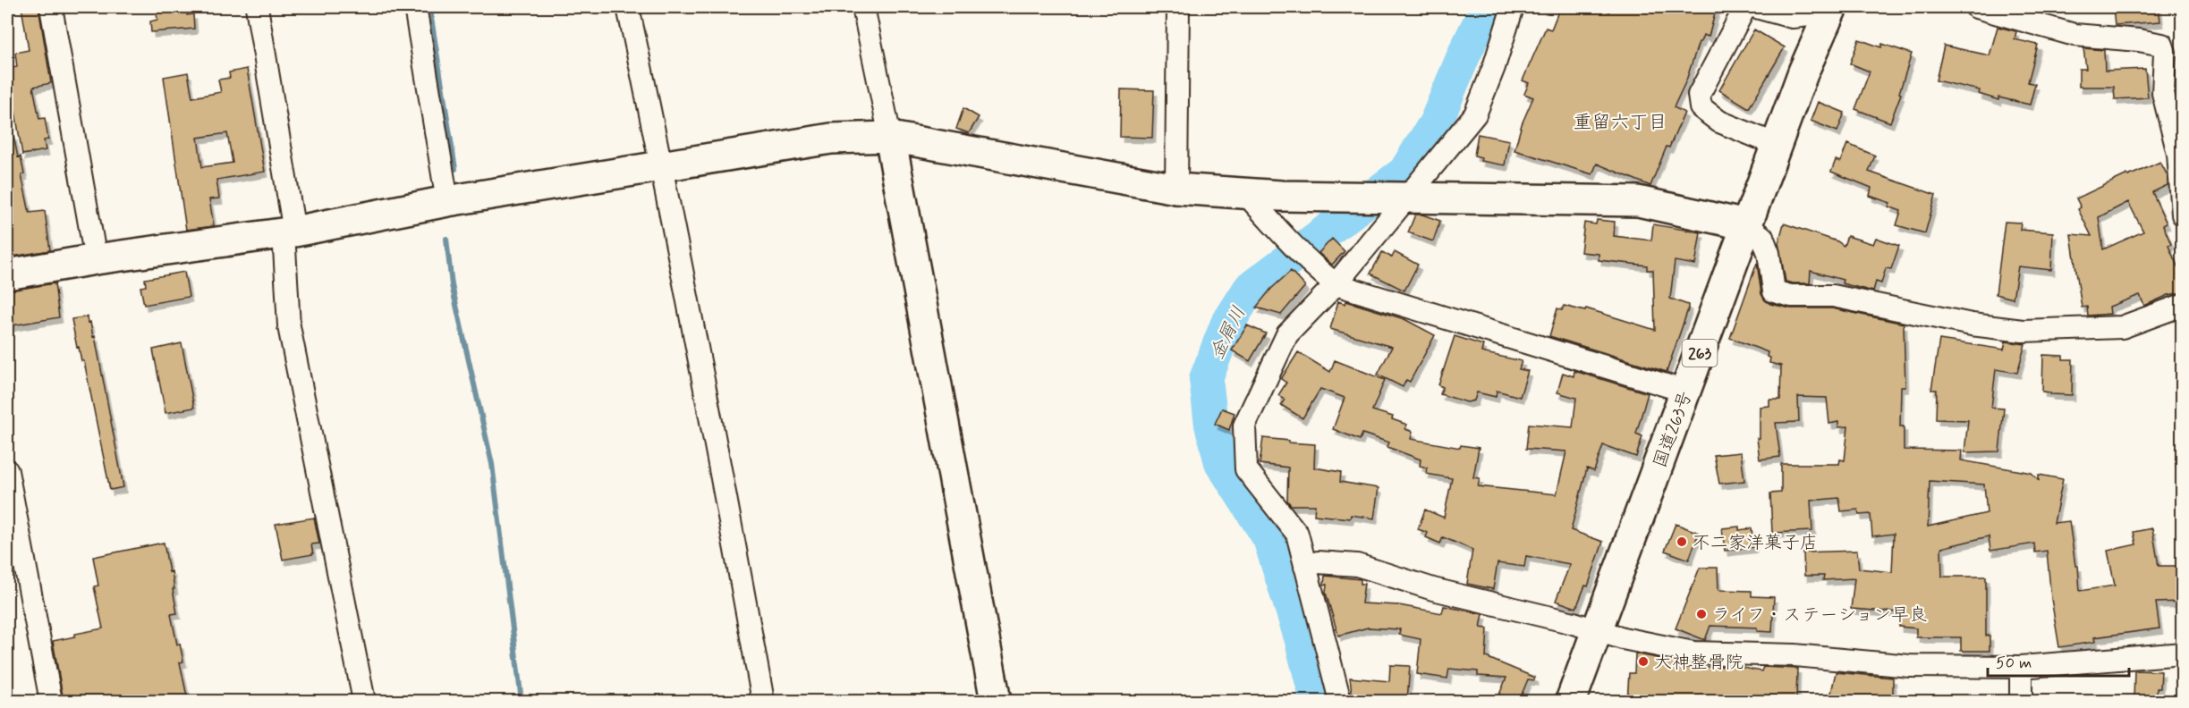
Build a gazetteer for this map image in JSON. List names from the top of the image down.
{
  "streets": {
    "main road": ["263", "国道263号"]
  },
  "districts": ["重留六丁目"],
  "water": ["金屑川"],
  "places": ["不二家洋菓子店", "ライフ・ステーション早良", "大神整骨院"],
  "scale_bar": "50 m"
}
